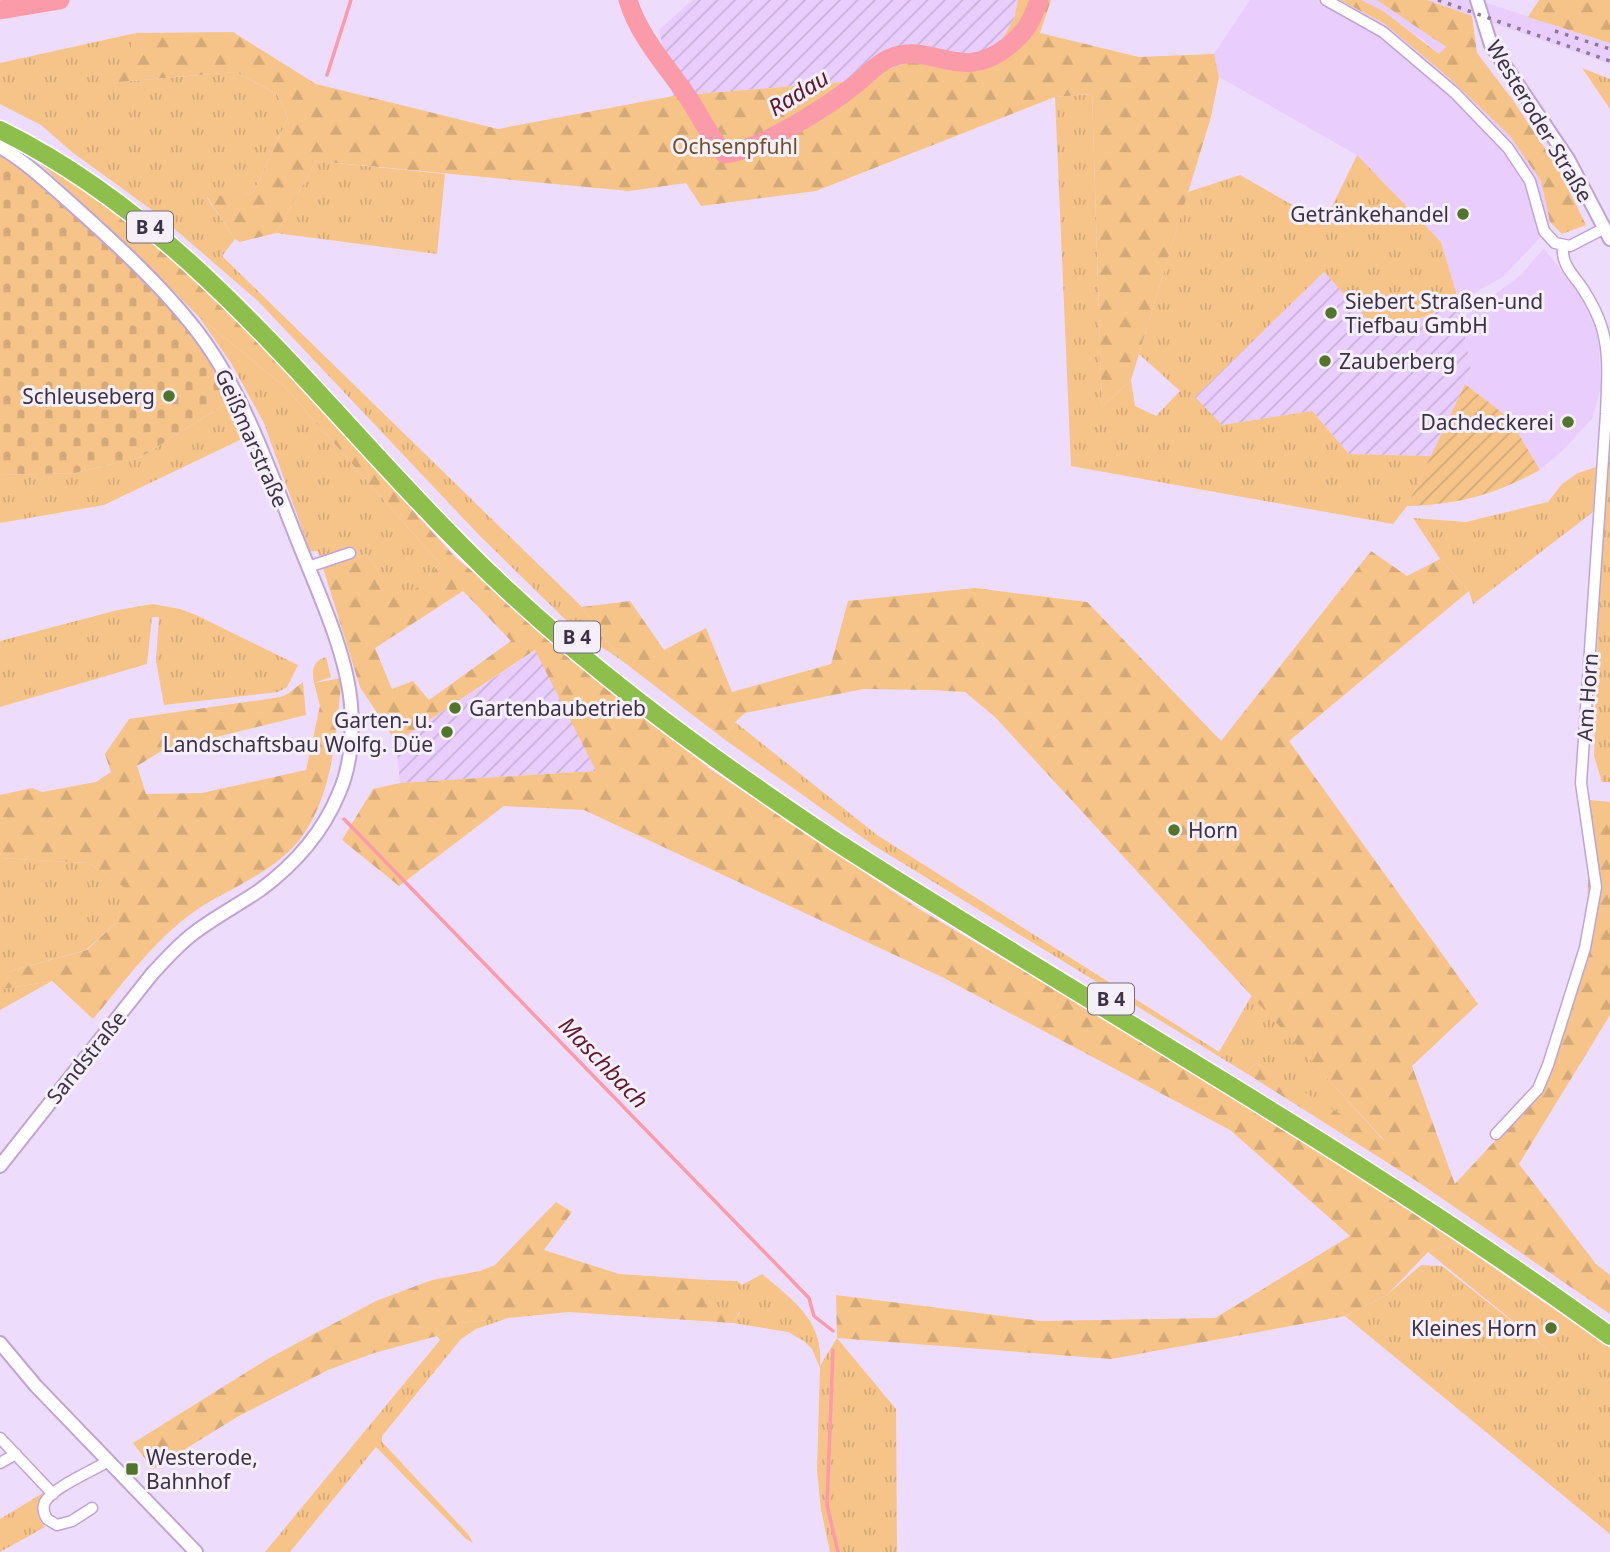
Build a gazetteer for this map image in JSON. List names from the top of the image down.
{
  "streets": {
    "highway": ["B 4"],
    "street": [
      "Westeroder Straße",
      "Geißmarstraße",
      "Am Horn",
      "Sandstraße"
    ]
  },
  "crossings": [
    ["Geißmarstraße", "Sandstraße"]
  ],
  "water": ["Radau", "Maschbach"],
  "parks": ["Ochsenpfuhl"],
  "places": {
    "other": [
      "Getränkehandel",
      "Siebert Straßen-und Tiefbau GmbH",
      "Zauberberg",
      "Schleuseberg",
      "Dachdeckerei",
      "Gartenbaubetrieb",
      "Garten- u. Landschaftsbau Wolfg. Düe",
      "Horn",
      "Kleines Horn"
    ],
    "transit": ["Westerode, Bahnhof"]
  }
}
